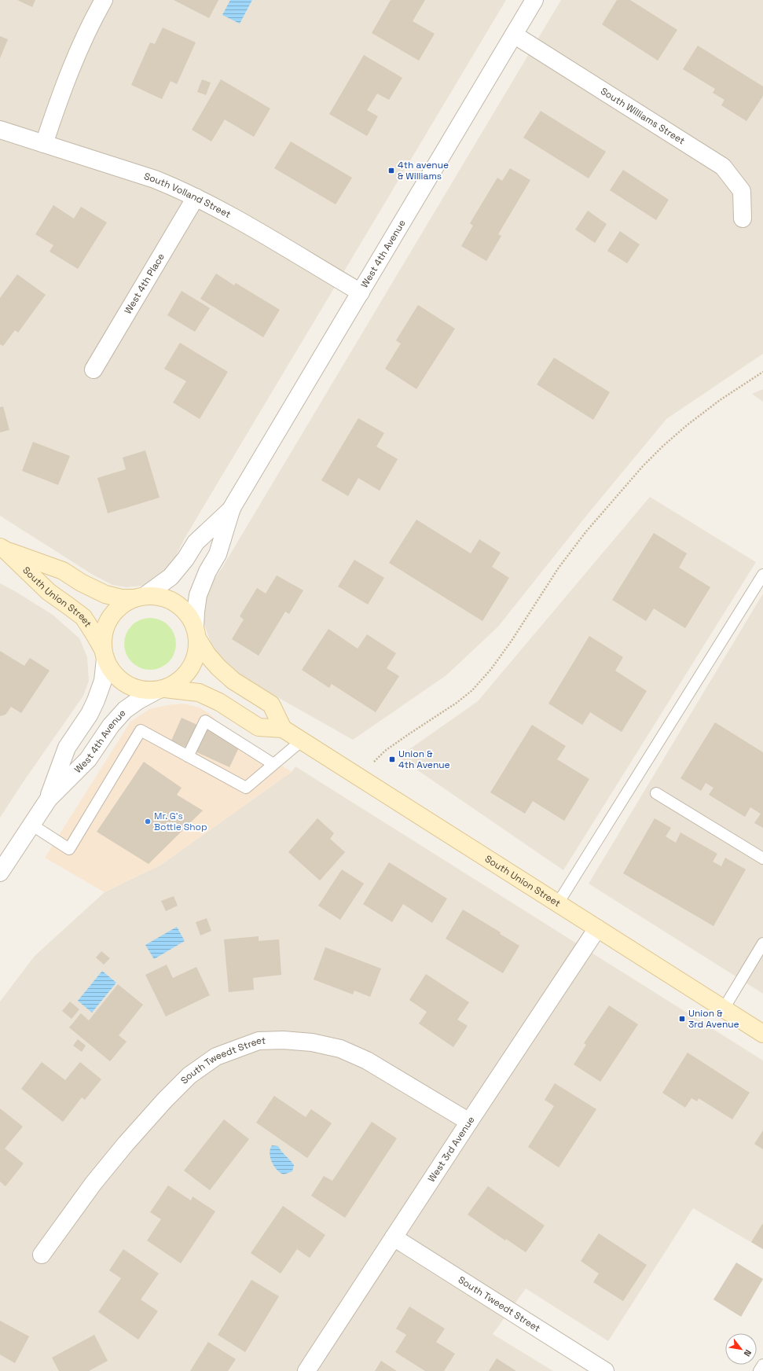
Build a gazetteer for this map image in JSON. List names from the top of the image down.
{
  "streets": {
    "main road": ["South Union Street"],
    "street": [
      "South Williams Street",
      "South Volland Street",
      "West 4th Avenue",
      "West 4th Place",
      "South Tweedt Street",
      "West 3rd Avenue"
    ]
  },
  "crossings": [
    ["South Williams Street", "West 4th Avenue"],
    ["South Volland Street", "West 4th Avenue"],
    ["South Volland Street", "West 4th Place"],
    ["West 4th Avenue", "South Union Street"],
    ["South Union Street", "West 3rd Avenue"],
    ["South Tweedt Street", "West 3rd Avenue"]
  ],
  "places": {
    "transit": ["4th avenue & Williams", "Union & 4th Avenue", "Union & 3rd Avenue"],
    "other": ["Mr. G's Bottle Shop"]
  },
  "north": "bottom right"
}
